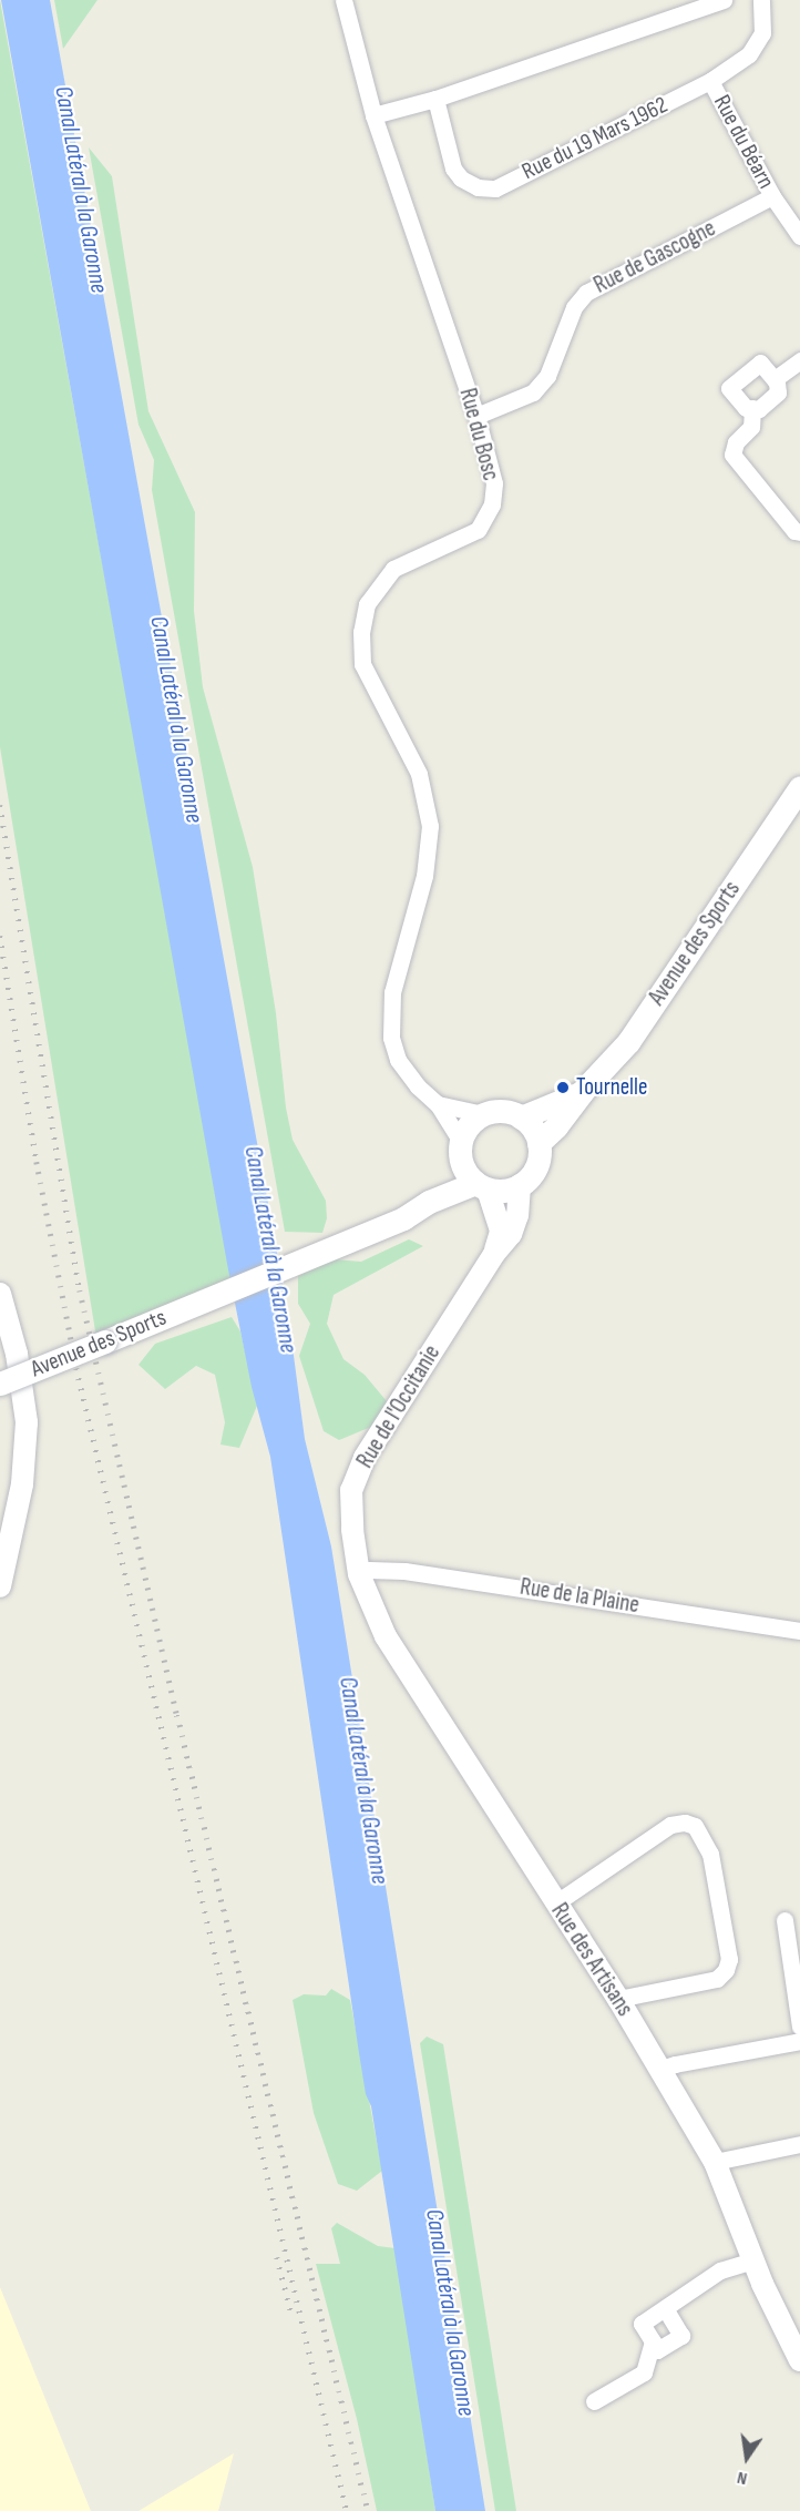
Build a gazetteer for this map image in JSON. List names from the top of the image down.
{
  "streets": {
    "main road": ["Avenue des Sports"],
    "street": [
      "Rue du 19 Mars 1962",
      "Rue du Béarn",
      "Rue de Gascogne",
      "Rue du Bosc",
      "Rue de l'Occitanie",
      "Rue de la Plaine",
      "Rue des Artisans"
    ]
  },
  "crossings": [
    ["Rue du 19 Mars 1962", "Rue du Béarn"],
    ["Rue du Béarn", "Rue de Gascogne"],
    ["Rue de Gascogne", "Rue du Bosc"],
    ["Rue du Bosc", "Avenue des Sports"],
    ["Rue du Bosc", "Rue de l'Occitanie"],
    ["Avenue des Sports", "Rue de l'Occitanie"],
    ["Rue de l'Occitanie", "Rue de la Plaine"],
    ["Rue de l'Occitanie", "Rue des Artisans"],
    ["Rue de la Plaine", "Rue des Artisans"]
  ],
  "water": ["Canal Latéral à la Garonne"],
  "places": ["Tournelle"],
  "north": "bottom"
}
